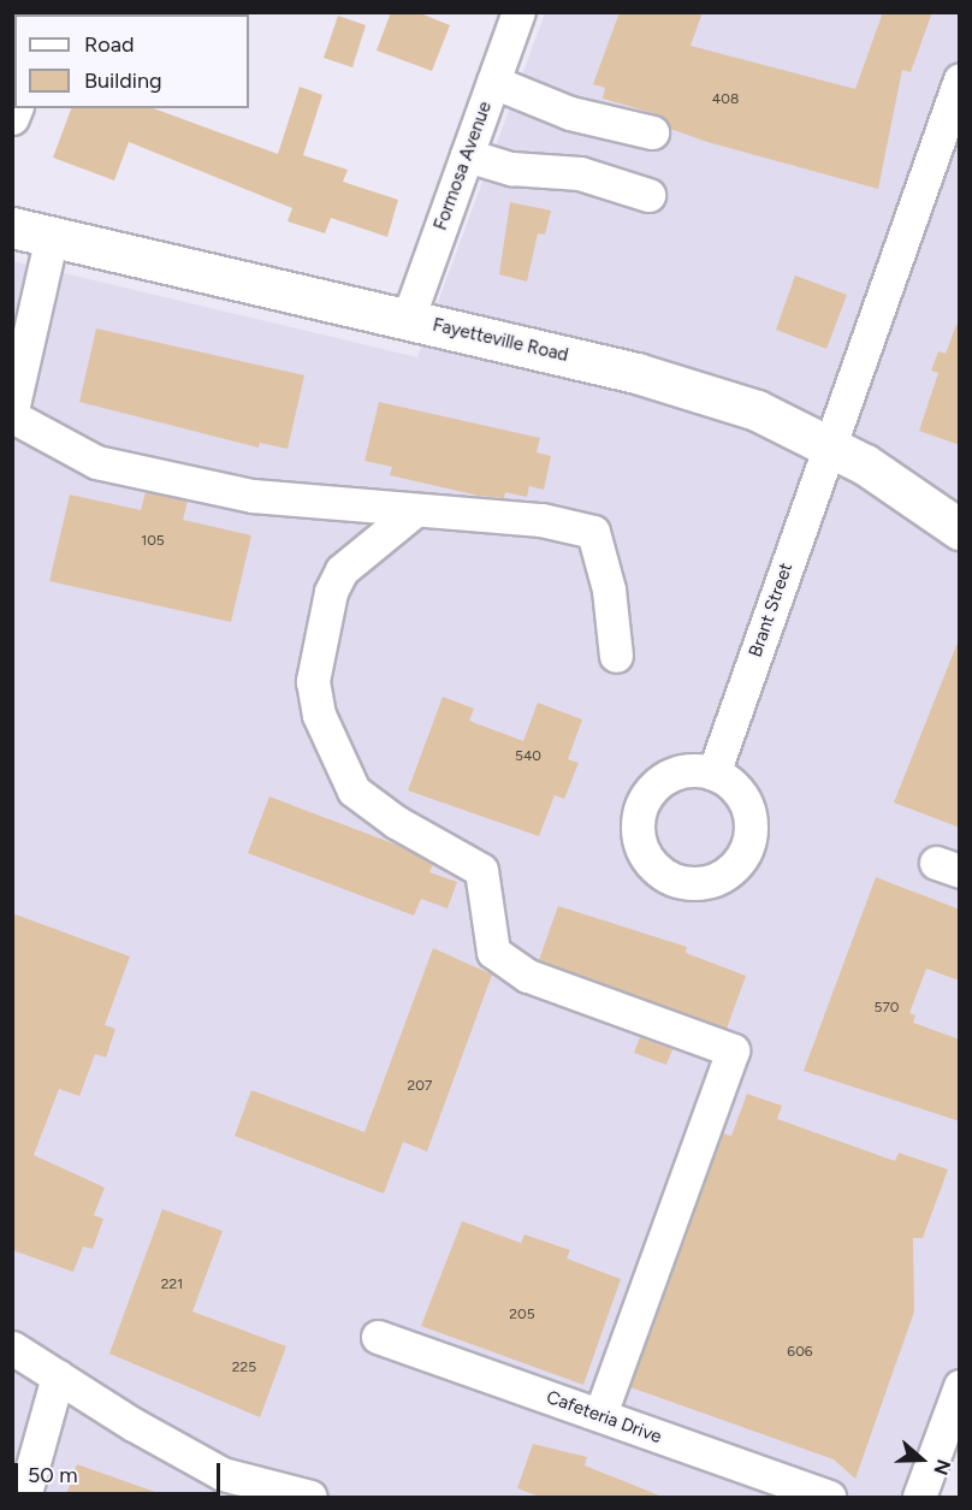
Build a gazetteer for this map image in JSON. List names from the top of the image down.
{
  "streets": {
    "main road": ["Fayetteville Road"],
    "street": ["Formosa Avenue", "Brant Street", "Cafeteria Drive"]
  },
  "crossings": [
    ["Formosa Avenue", "Fayetteville Road"],
    ["Fayetteville Road", "Brant Street"]
  ],
  "house_numbers": [
    "408",
    "105",
    "540",
    "570",
    "207",
    "221",
    "205",
    "606",
    "225"
  ],
  "legend": ["Road", "Building"],
  "scale_bar": "50 m",
  "north": "right"
}
